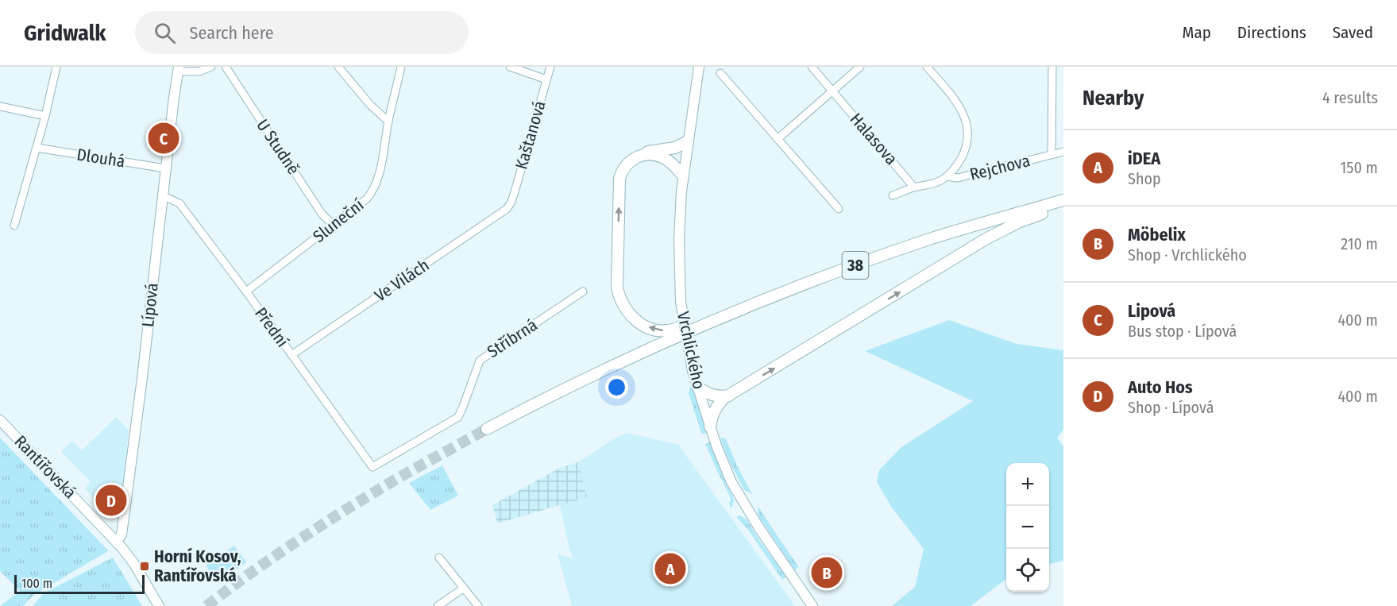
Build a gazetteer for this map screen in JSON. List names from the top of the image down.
{
  "streets": {
    "main road": ["38"],
    "street": [
      "Kaštanová",
      "Halasova",
      "U Studně",
      "Dlouhá",
      "Rejchova",
      "Sluneční",
      "Ve Vilách",
      "Lípová",
      "Přední",
      "Stříbrná",
      "Vrchlického",
      "Rantířovská"
    ]
  },
  "crossings": [
    ["Kaštanová", "Ve Vilách"],
    ["U Studně", "Sluneční"],
    ["Dlouhá", "Lípová"],
    ["Sluneční", "Přední"],
    ["Ve Vilách", "Přední"],
    ["Lípová", "Přední"],
    ["Lípová", "Rantířovská"],
    ["Přední", "Stříbrná"]
  ],
  "places": {
    "transit": ["Horní Kosov, Rantířovská"]
  },
  "scale_bar": "100 m",
  "page": {
    "header": "Gridwalk",
    "search": "Search here",
    "nav": ["Map", "Directions", "Saved"],
    "heading": ["Nearby", "4 results"],
    "pins": [
      "C",
      "D",
      "A",
      "B"
    ],
    "list": [
      {
        "mark": "A",
        "name": "iDEA",
        "note": "Shop",
        "value": "150 m"
      },
      {
        "mark": "B",
        "name": "Möbelix",
        "note": "Shop · Vrchlického",
        "value": "210 m"
      },
      {
        "mark": "C",
        "name": "Lipová",
        "note": "Bus stop · Lípová",
        "value": "400 m"
      },
      {
        "mark": "D",
        "name": "Auto Hos",
        "note": "Shop · Lípová",
        "value": "400 m"
      }
    ],
    "map_buttons": ["+", "−"],
    "scale": "100 m"
  }
}
